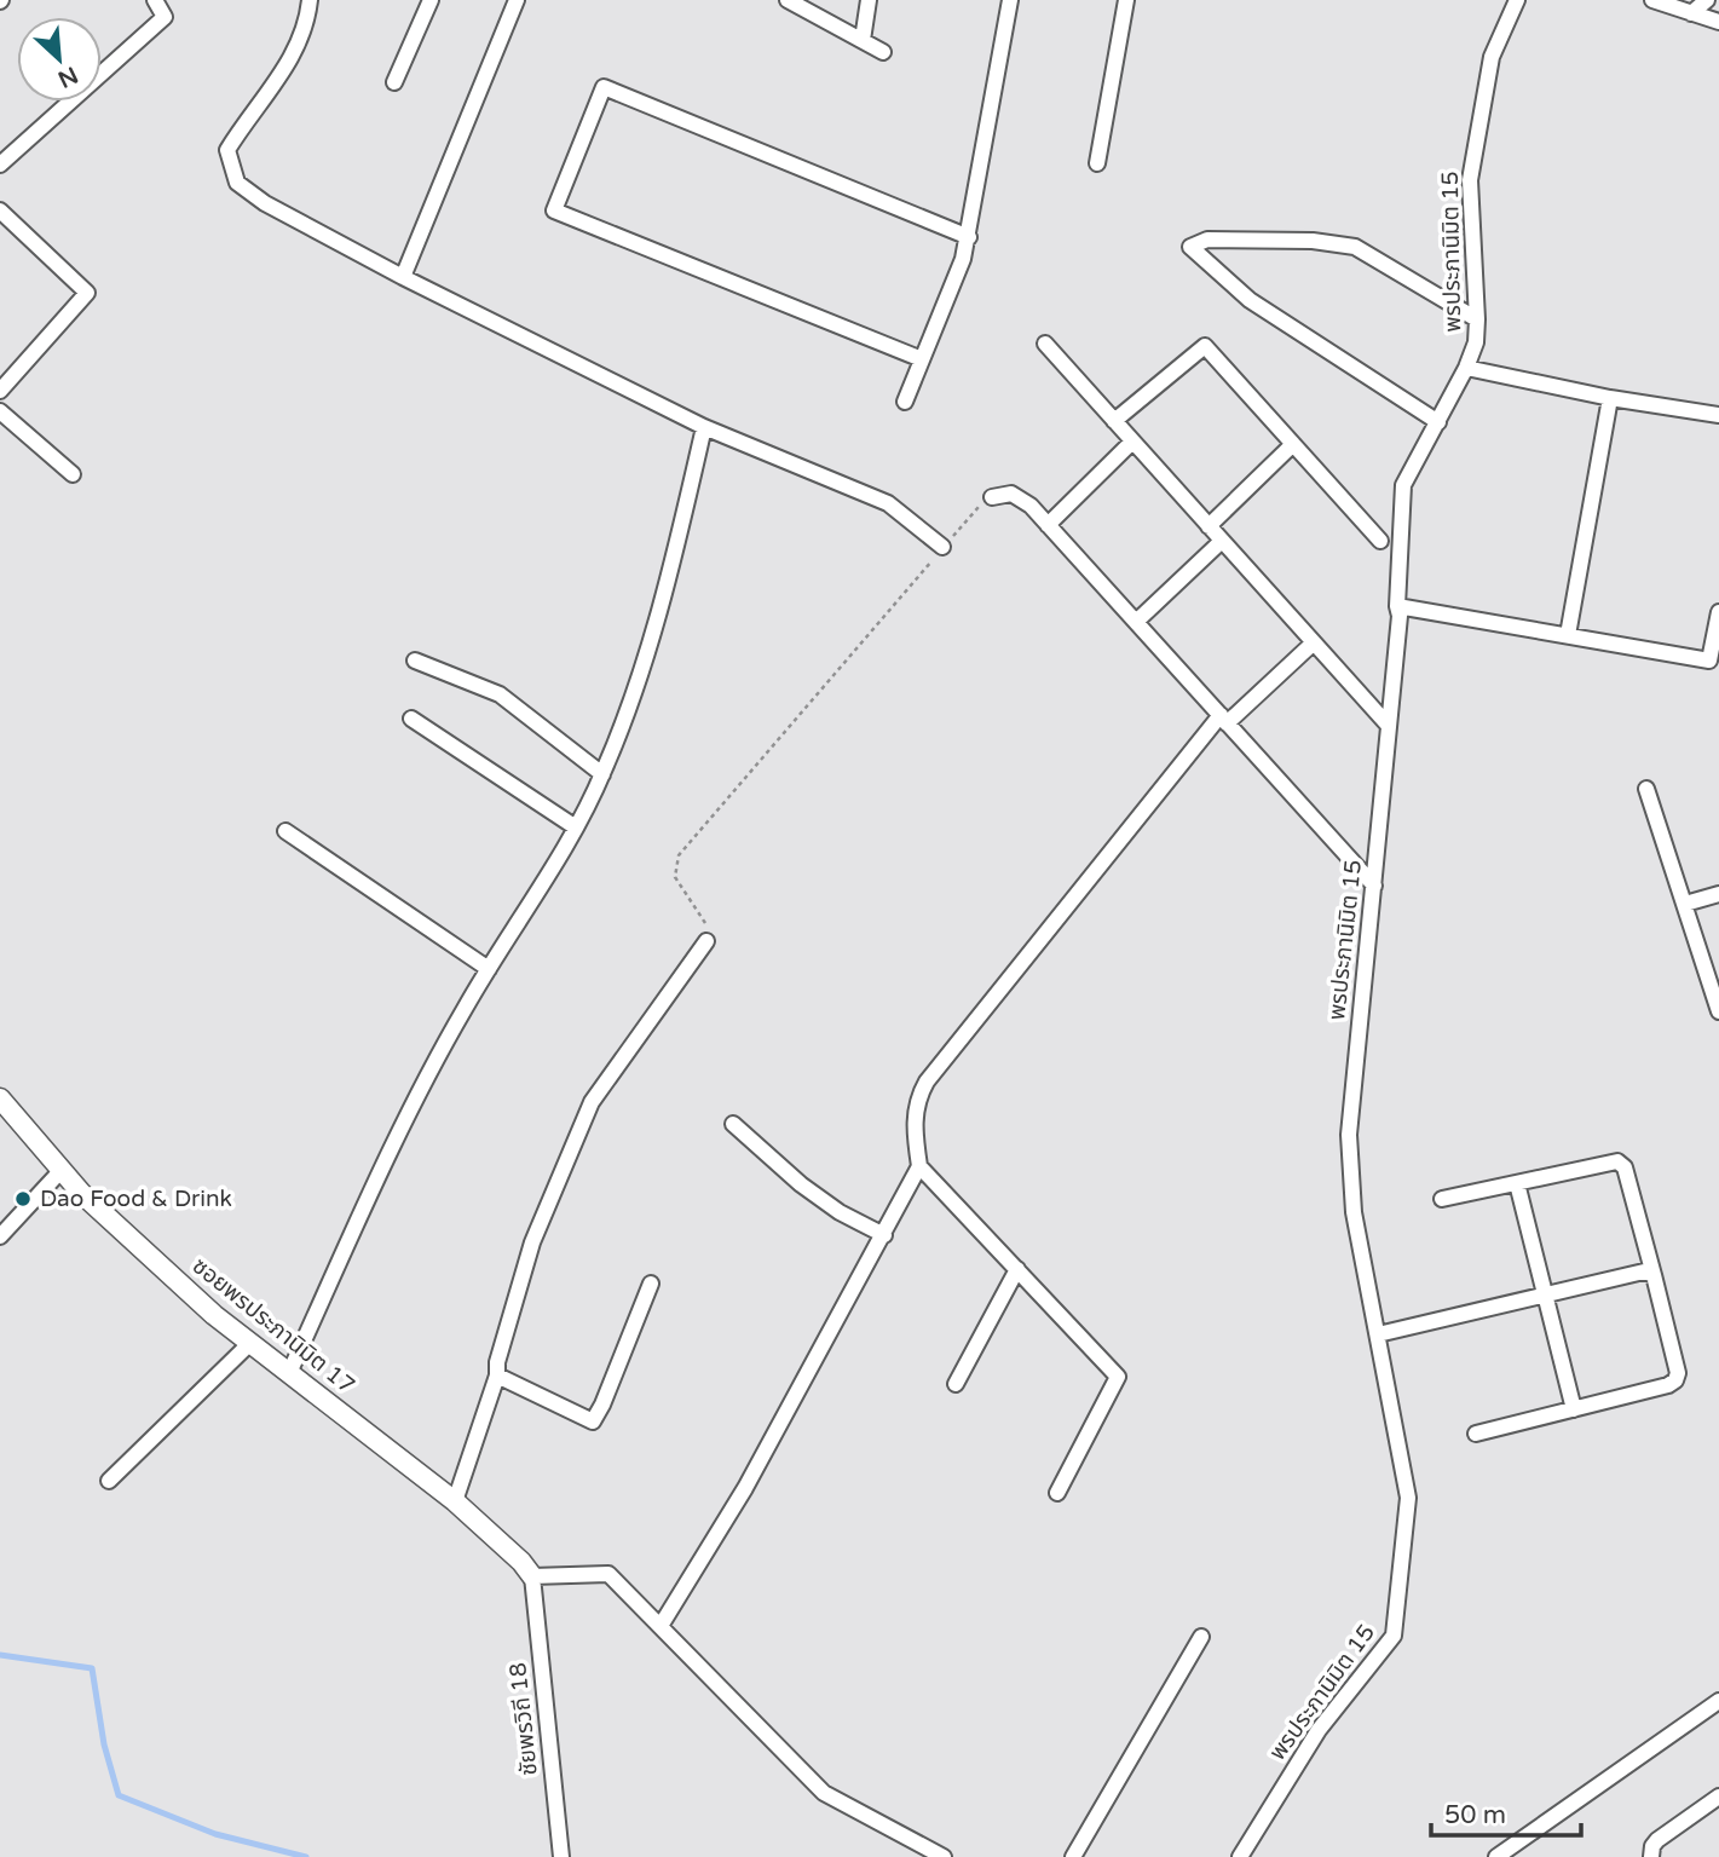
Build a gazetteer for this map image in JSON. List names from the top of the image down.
{
  "streets": {
    "street": ["พรประภานิมิต 15", "ซอยพรประภานิมิต 17", "ชัยพรวิถี 18"]
  },
  "crossings": [
    ["ซอยพรประภานิมิต 17", "ชัยพรวิถี 18"]
  ],
  "places": ["Dao Food & Drink"],
  "scale_bar": "50 m",
  "north": "bottom right"
}
